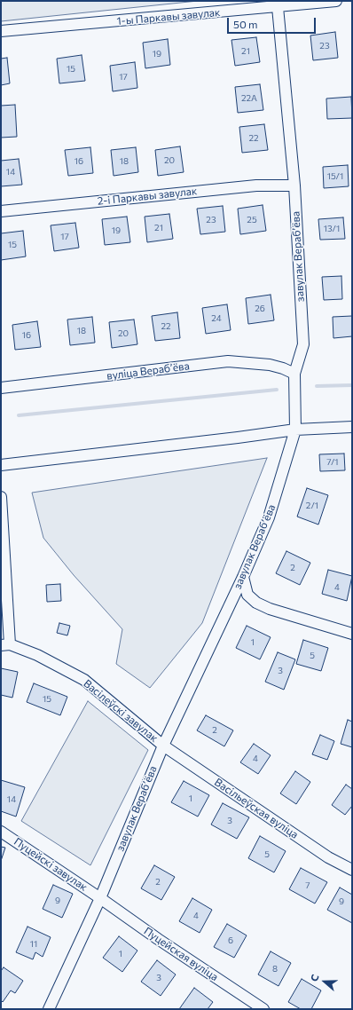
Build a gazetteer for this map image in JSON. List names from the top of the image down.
{
  "streets": {
    "street": [
      "1-ы Паркавы завулак",
      "2-і Паркавы завулак",
      "завулак Верабʼёва",
      "вуліца Верабʼёва",
      "Васілеўскі завулак",
      "Васільеўская вуліца",
      "Пуцейскі завулак",
      "Пуцейская вуліца"
    ]
  },
  "crossings": [
    ["1-ы Паркавы завулак", "завулак Верабʼёва"],
    ["2-і Паркавы завулак", "завулак Верабʼёва"],
    ["завулак Верабʼёва", "вуліца Верабʼёва"],
    ["завулак Верабʼёва", "Васілеўскі завулак"],
    ["завулак Верабʼёва", "Васільеўская вуліца"],
    ["завулак Верабʼёва", "Пуцейскі завулак"],
    ["завулак Верабʼёва", "Пуцейская вуліца"],
    ["Васілеўскі завулак", "Васільеўская вуліца"],
    ["Пуцейскі завулак", "Пуцейская вуліца"]
  ],
  "house_numbers": [
    "23",
    "21",
    "19",
    "15",
    "17",
    "22А",
    "22",
    "20",
    "16",
    "18",
    "14",
    "15/1",
    "23",
    "25",
    "21",
    "13/1",
    "19",
    "17",
    "15",
    "26",
    "24",
    "22",
    "18",
    "20",
    "16",
    "7/1",
    "2/1",
    "2",
    "4",
    "1",
    "5",
    "3",
    "15",
    "2",
    "4",
    "1",
    "14",
    "3",
    "5",
    "2",
    "7",
    "9",
    "9",
    "4",
    "6",
    "11",
    "1",
    "8",
    "3"
  ],
  "scale_bar": "50 m",
  "north": "left"
}
